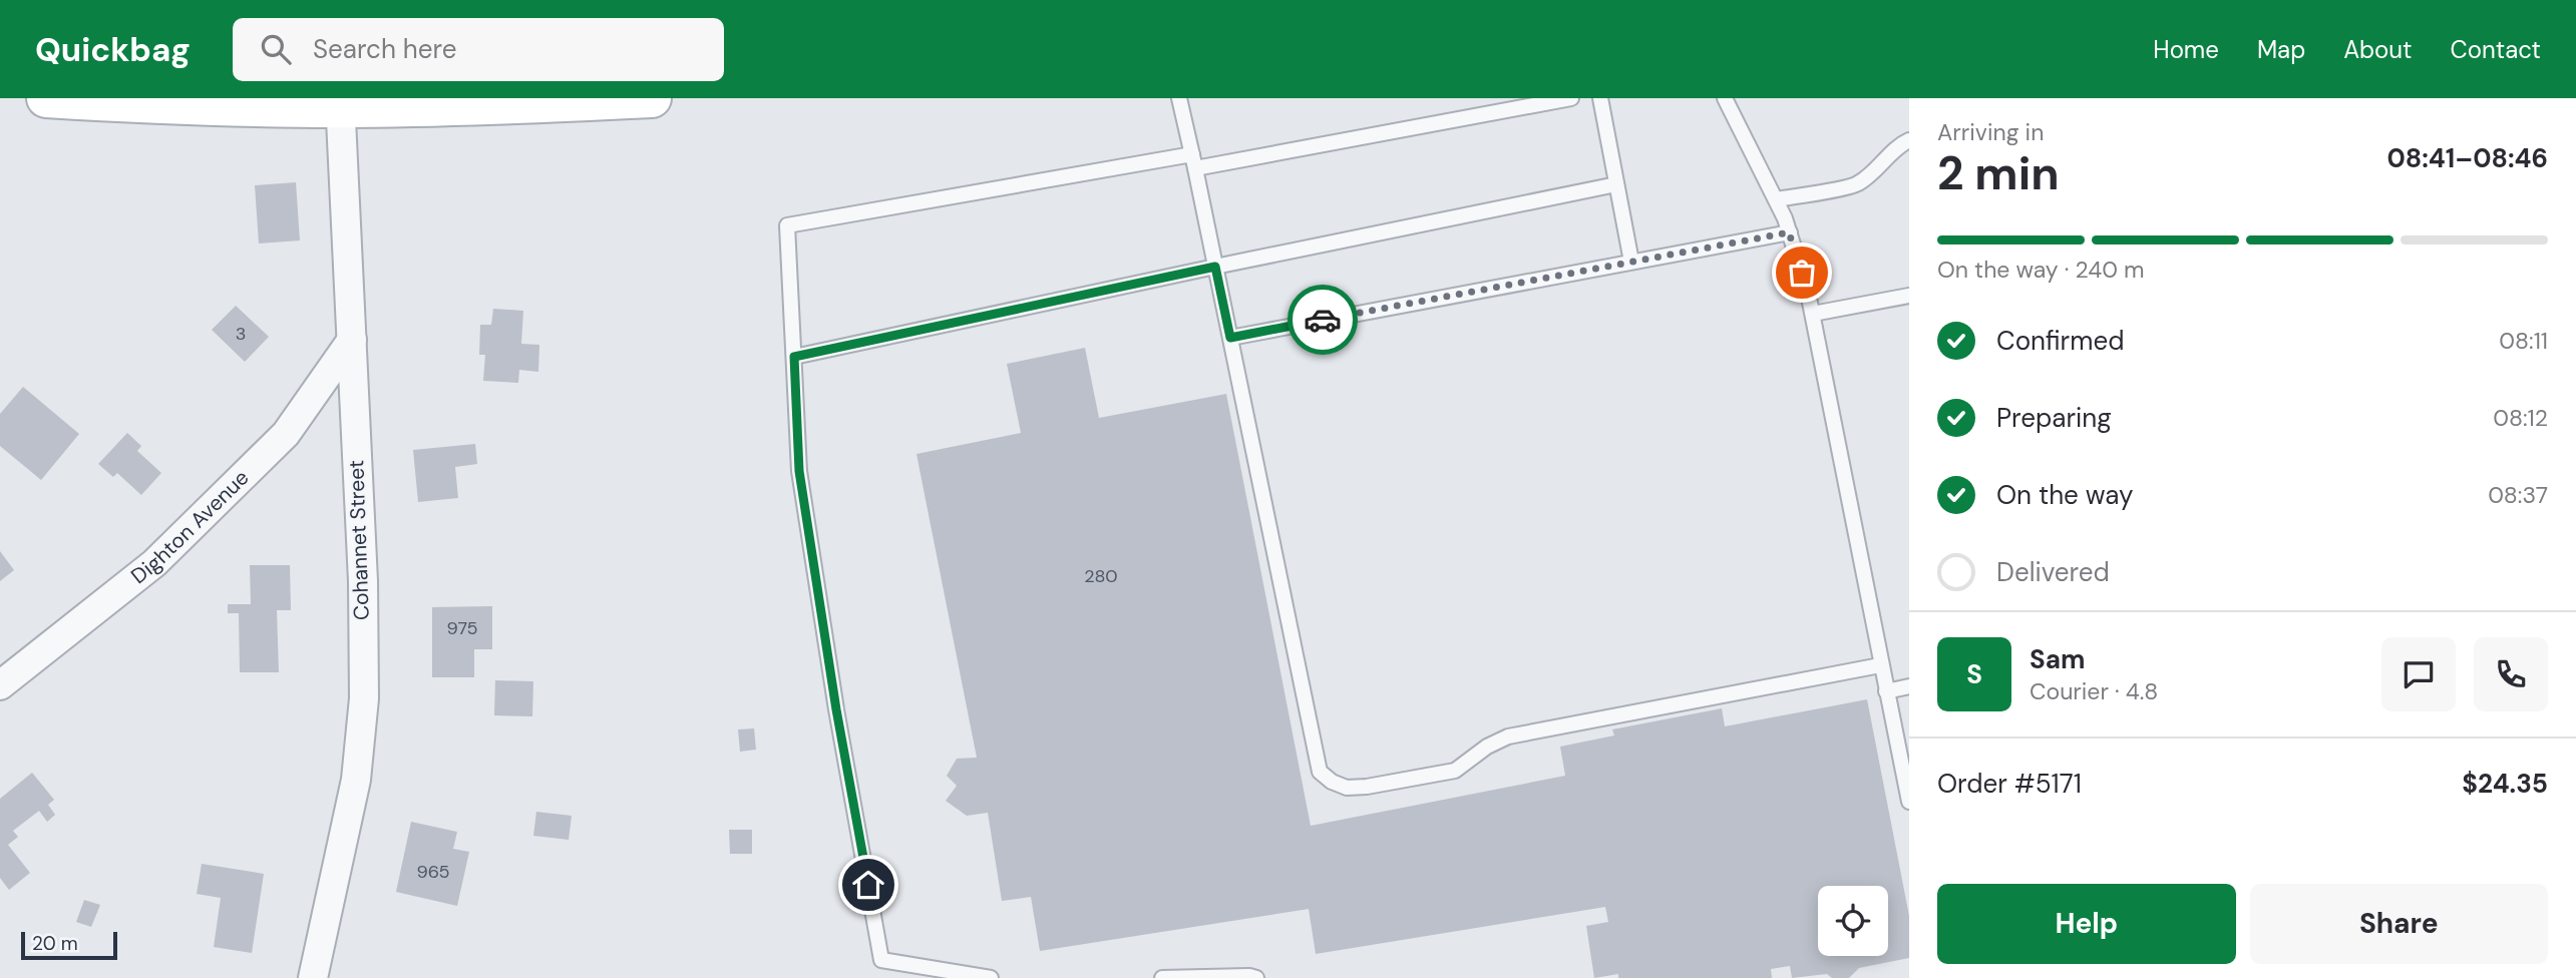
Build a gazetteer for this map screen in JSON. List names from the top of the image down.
{
  "streets": {
    "street": ["Dighton Avenue", "Cohannet Street"]
  },
  "crossings": [
    ["Dighton Avenue", "Cohannet Street"]
  ],
  "house_numbers": [
    "3",
    "280",
    "975",
    "965"
  ],
  "scale_bar": "20 m",
  "page": {
    "header": "Quickbag",
    "search": "Search here",
    "nav": [
      "Home",
      "Map",
      "About",
      "Contact"
    ],
    "heading": ["2 min", "Arriving in", "08:41–08:46"],
    "panel": [
      "Sam",
      "Courier · 4.8",
      "Order #5171",
      "$24.35"
    ],
    "bar": "On the way · 240 m",
    "list": [
      ["Confirmed", "08:11"],
      ["Preparing", "08:12"],
      ["On the way", "08:37"],
      "Delivered"
    ],
    "round": "S",
    "buttons": ["Help", "Share"],
    "scale": "20 m"
  }
}
